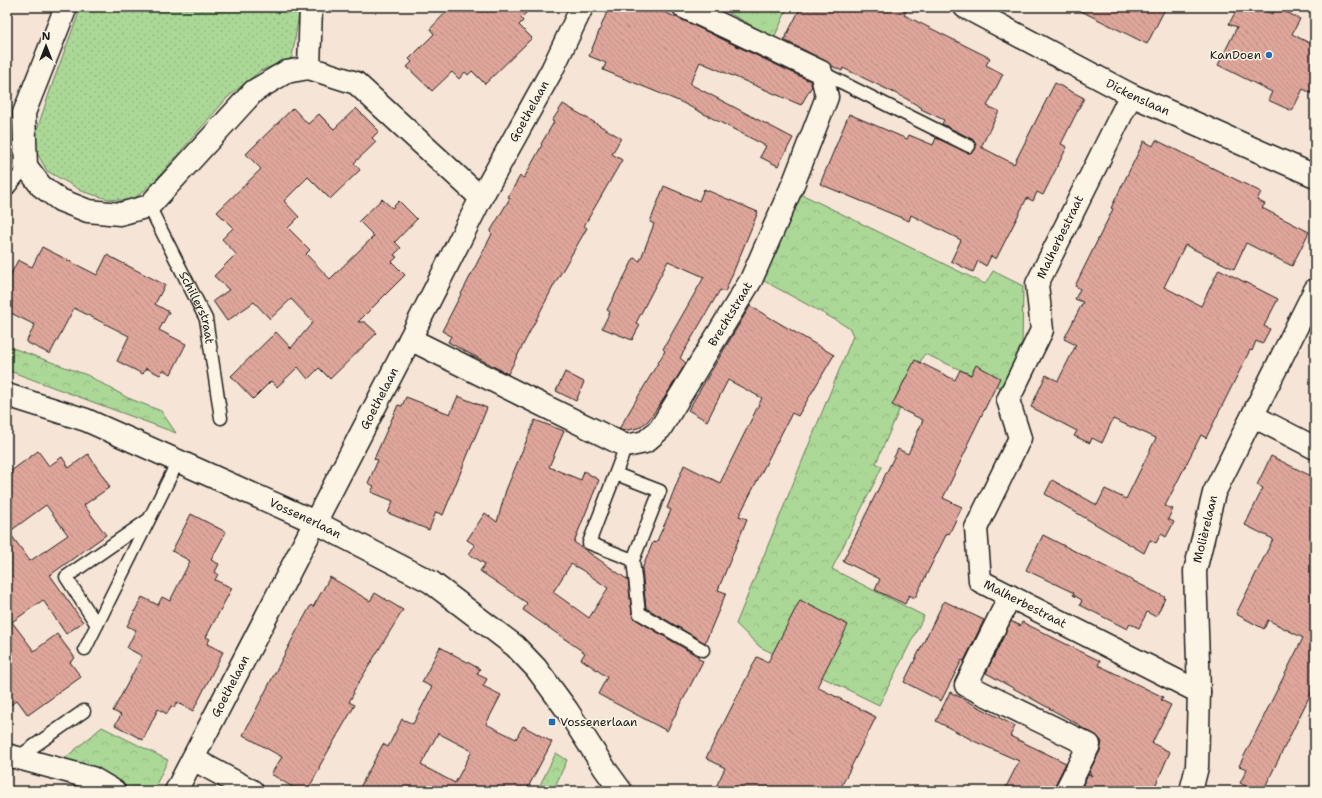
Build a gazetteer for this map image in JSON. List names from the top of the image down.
{
  "streets": {
    "street": [
      "Dickenslaan",
      "Goethelaan",
      "Malherbestraat",
      "Brechtstraat",
      "Vossenerlaan",
      "Molièrelaan"
    ],
    "lane": ["Schillerstraat"]
  },
  "crossings": [
    ["Dickenslaan", "Malherbestraat"],
    ["Goethelaan", "Vossenerlaan"],
    ["Malherbestraat", "Molièrelaan"]
  ],
  "places": {
    "other": ["KanDoen"],
    "transit": ["Vossenerlaan"]
  },
  "north": "top"
}
